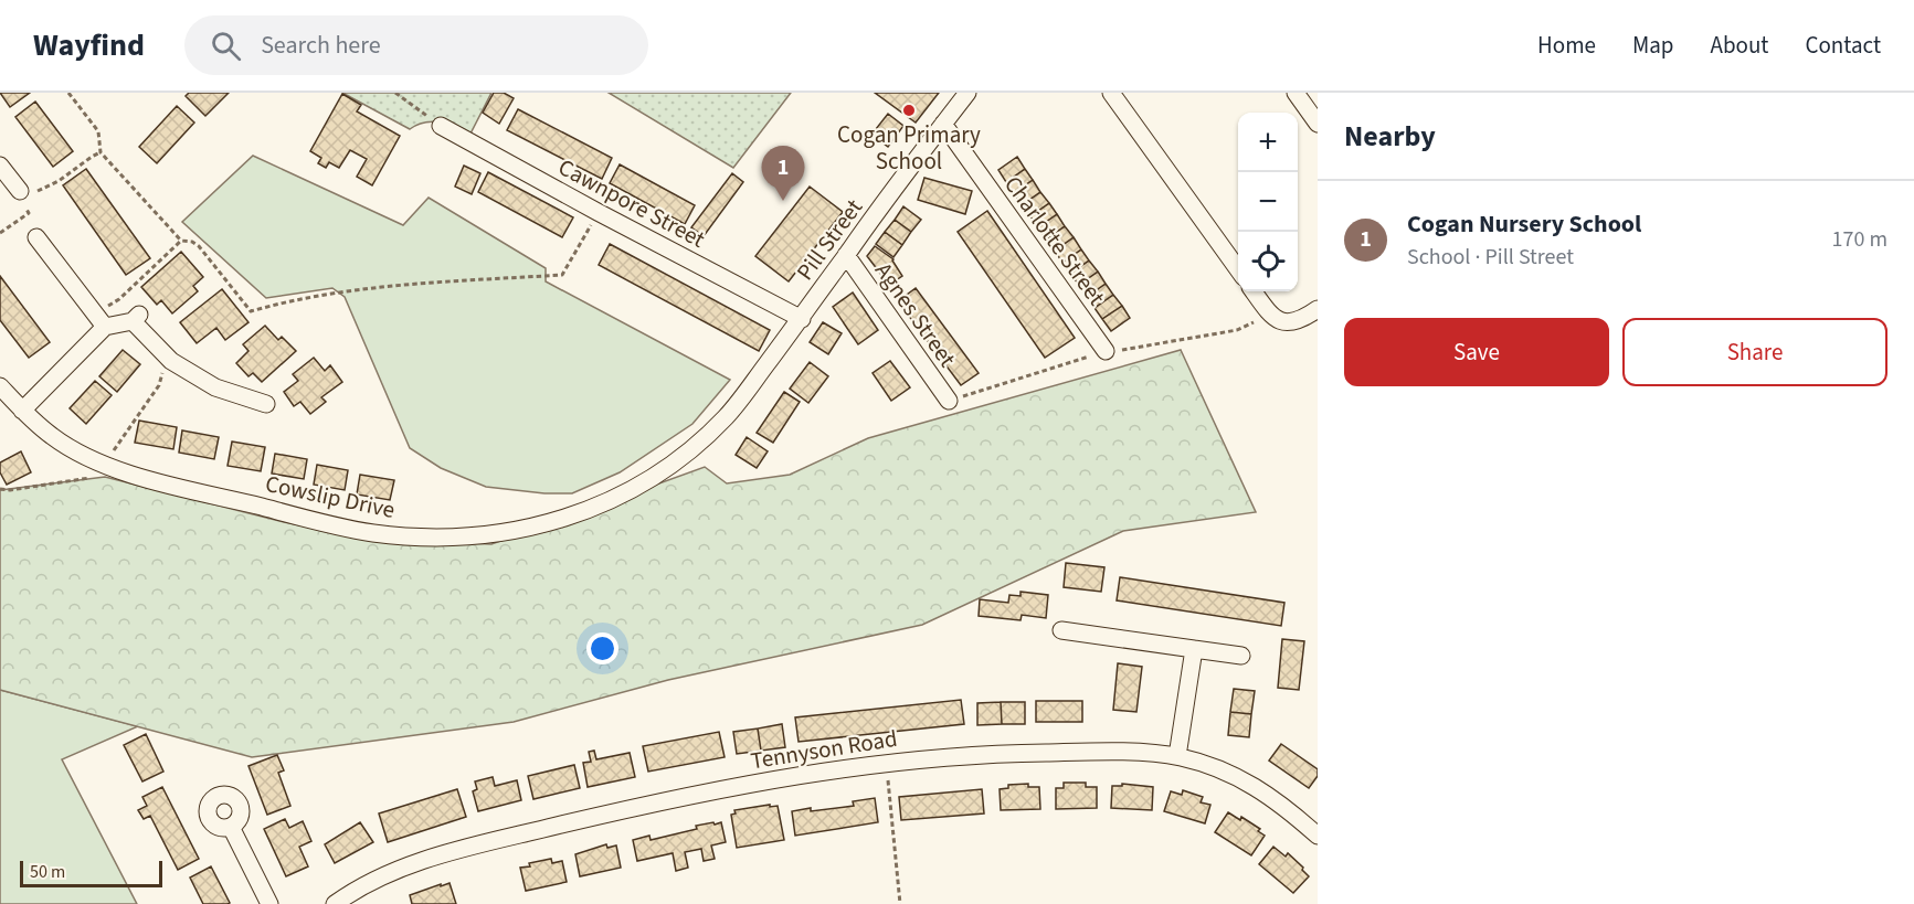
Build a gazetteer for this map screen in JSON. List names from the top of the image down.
{
  "streets": {
    "street": [
      "Cawnpore Street",
      "Pill Street",
      "Charlotte Street",
      "Agnes Street",
      "Cowslip Drive",
      "Tennyson Road"
    ]
  },
  "crossings": [
    ["Cawnpore Street", "Pill Street"],
    ["Cawnpore Street", "Cowslip Drive"],
    ["Pill Street", "Charlotte Street"],
    ["Pill Street", "Agnes Street"],
    ["Pill Street", "Cowslip Drive"]
  ],
  "places": ["Cogan Primary School"],
  "scale_bar": "50 m",
  "page": {
    "header": "Wayfind",
    "search": "Search here",
    "nav": [
      "Home",
      "Map",
      "About",
      "Contact"
    ],
    "heading": "Nearby",
    "map_buttons": ["+", "−"],
    "pins": "1",
    "list": [
      {
        "mark": "1",
        "name": "Cogan Nursery School",
        "note": "School · Pill Street",
        "value": "170 m"
      }
    ],
    "buttons": ["Save", "Share"],
    "scale": "50 m"
  }
}
